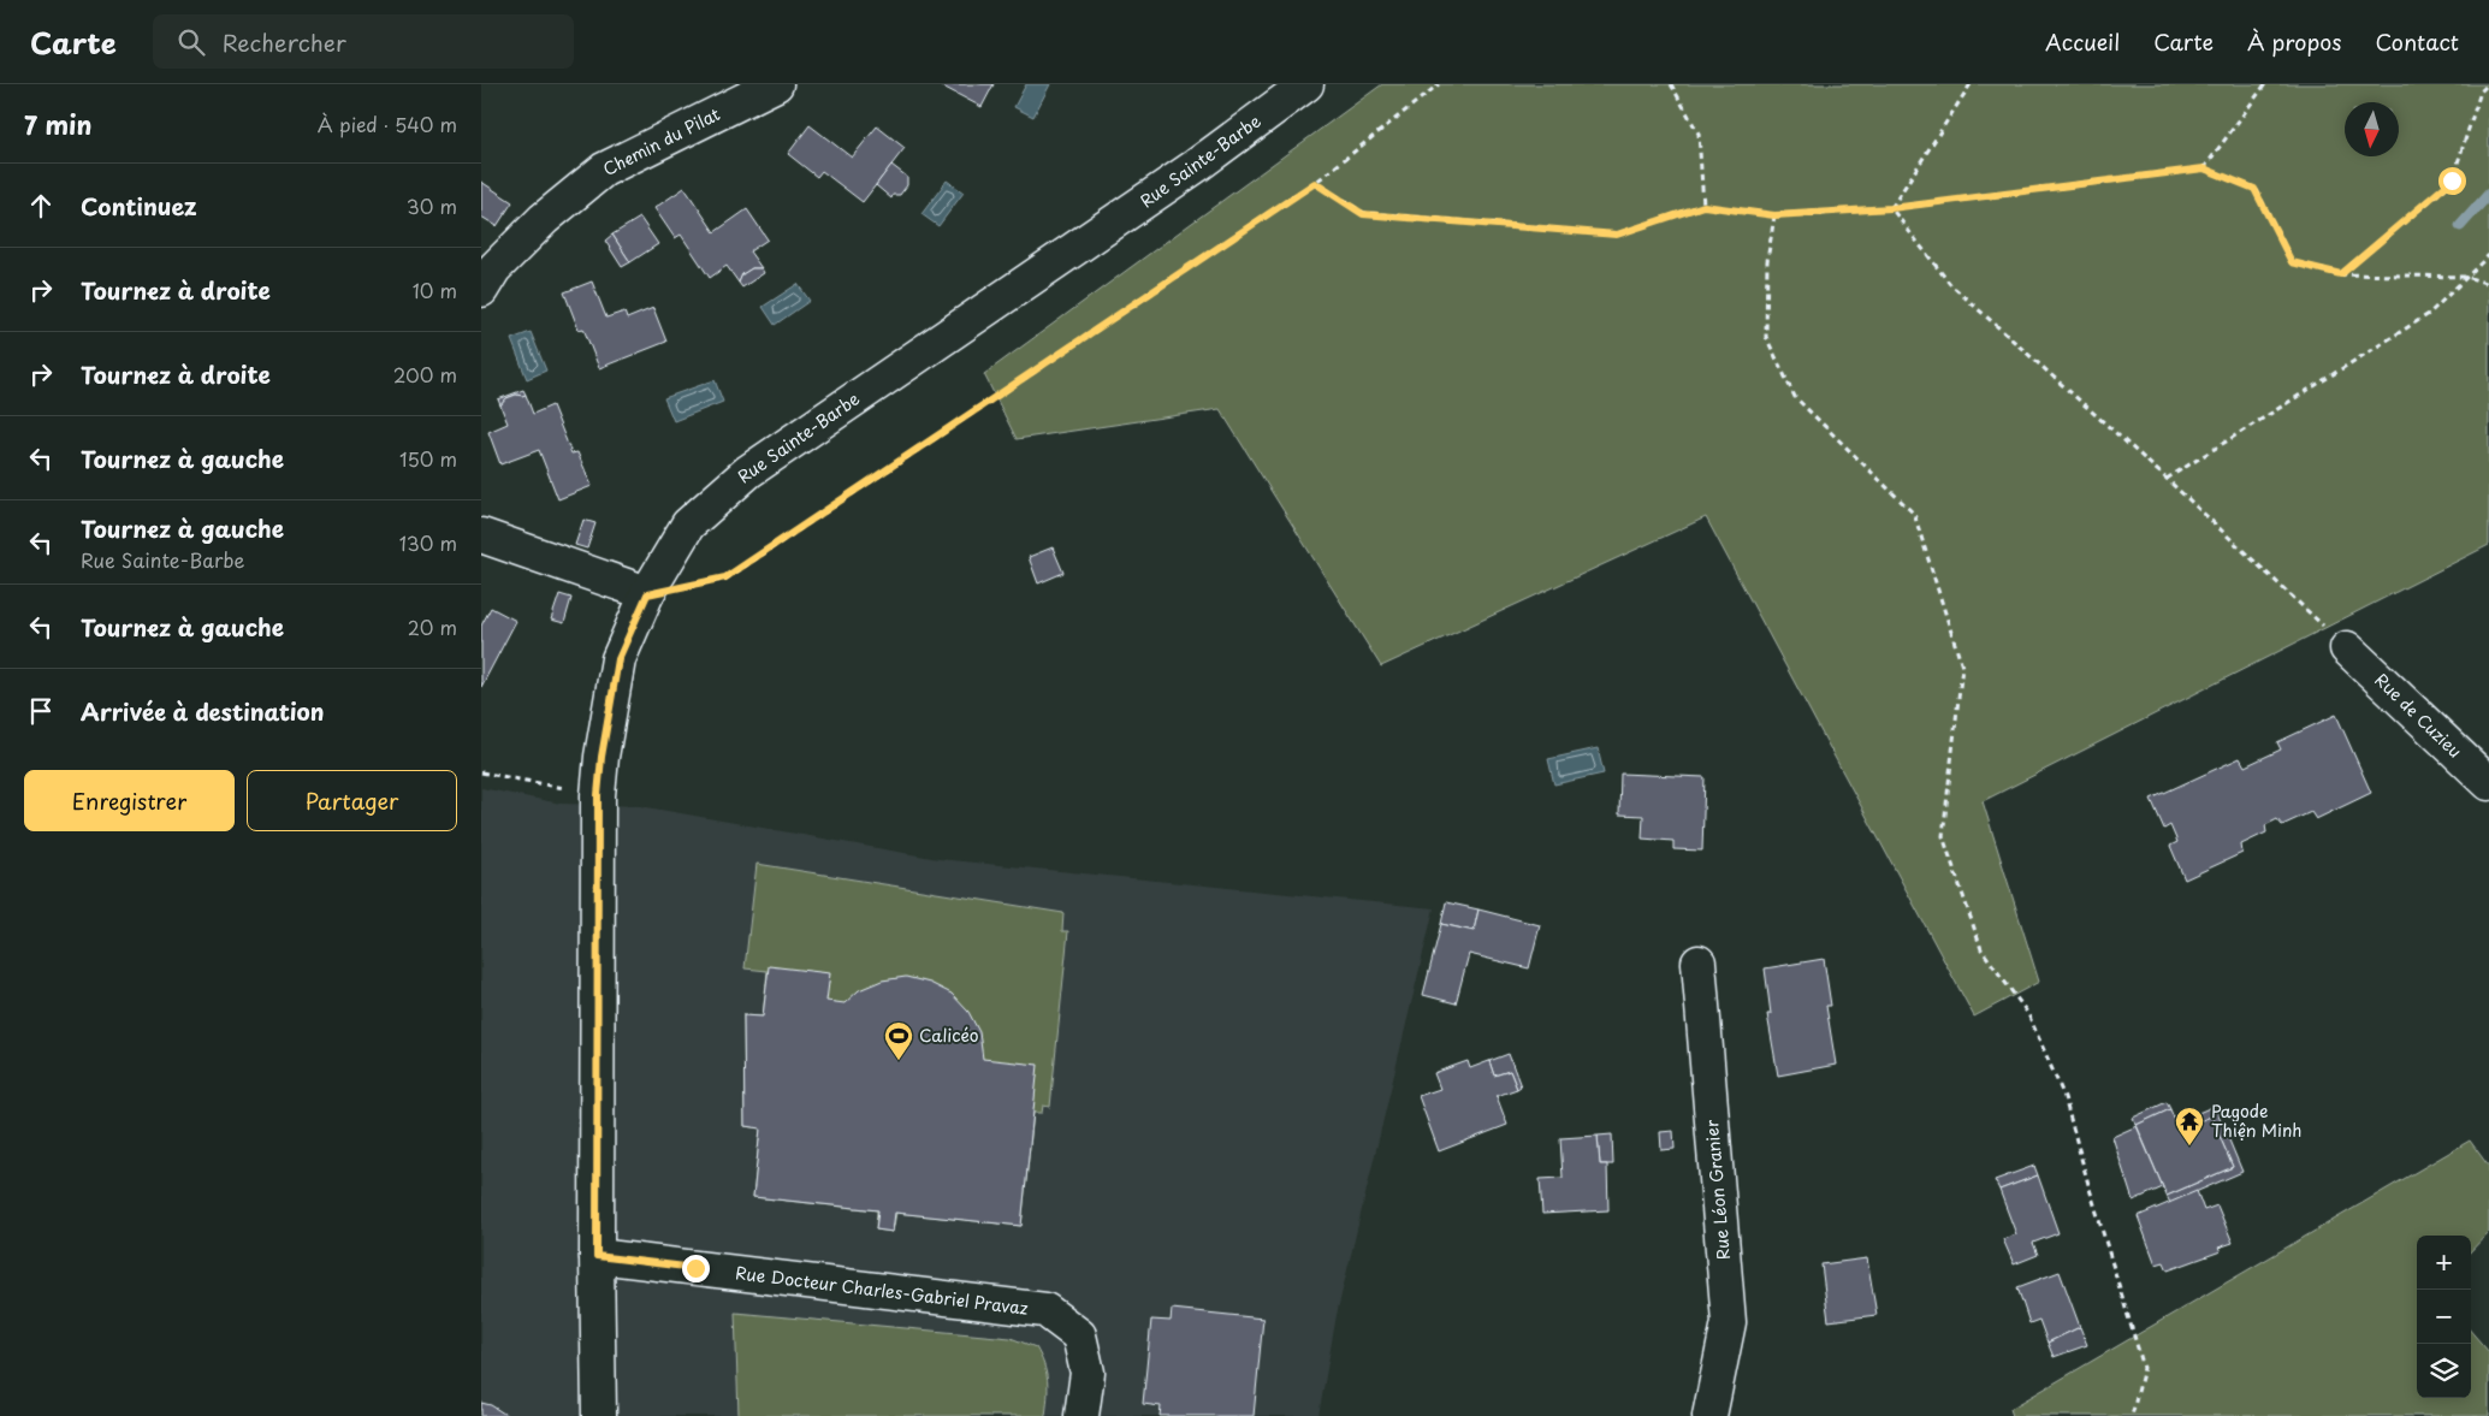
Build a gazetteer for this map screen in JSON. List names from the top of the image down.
{
  "streets": {
    "street": [
      "Chemin du Pilat",
      "Rue Sainte-Barbe",
      "Rue de Cuzieu",
      "Rue Léon Granier",
      "Rue Docteur Charles-Gabriel Pravaz"
    ]
  },
  "crossings": [
    ["Rue Sainte-Barbe", "Rue Docteur Charles-Gabriel Pravaz"]
  ],
  "places": {
    "sports": ["Calicéo"],
    "temple": ["Pagode Thiện Minh"]
  },
  "north": "bottom",
  "page": {
    "header": "Carte",
    "search": "Rechercher",
    "nav": [
      "Accueil",
      "Carte",
      "À propos",
      "Contact"
    ],
    "heading": ["7 min", "À pied · 540 m"],
    "list": [
      ["Continuez", "30 m"],
      ["Tournez à droite", "10 m"],
      ["Tournez à droite", "200 m"],
      ["Tournez à gauche", "150 m"],
      ["Tournez à gauche", "Rue Sainte-Barbe", "130 m"],
      ["Tournez à gauche", "20 m"],
      "Arrivée à destination"
    ],
    "buttons": ["Enregistrer", "Partager"],
    "map_buttons": ["+", "−"]
  }
}
